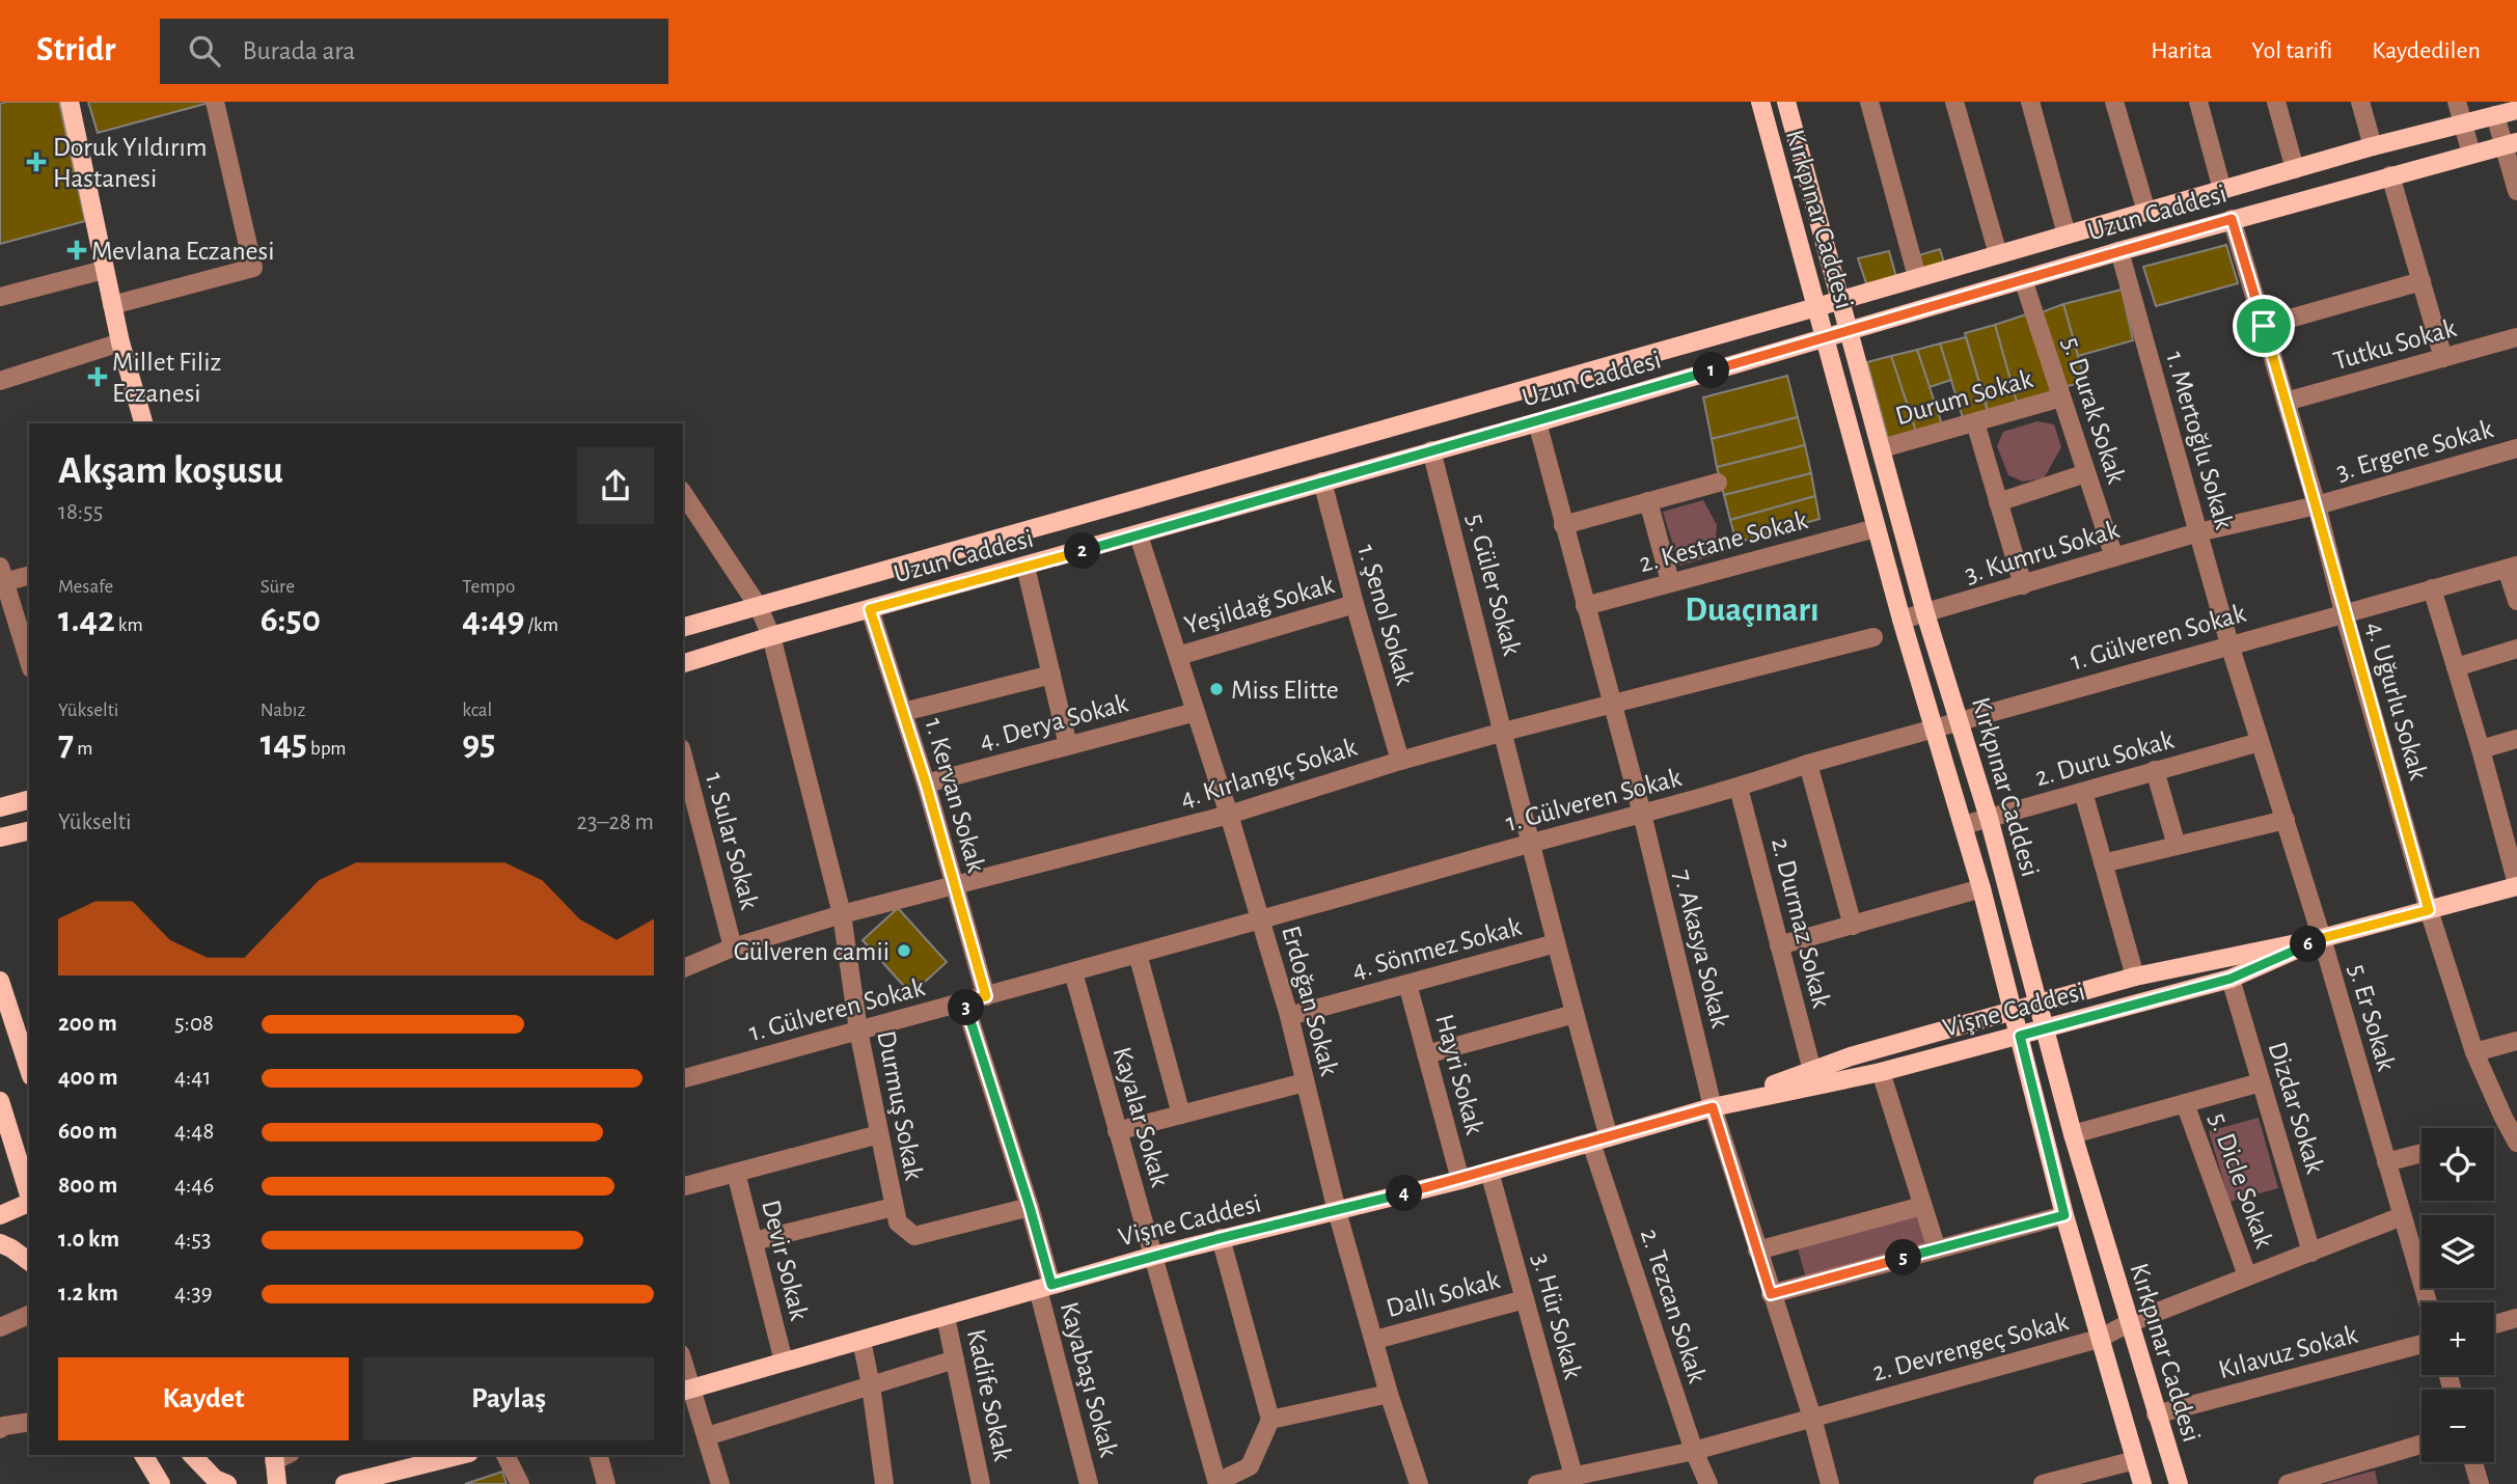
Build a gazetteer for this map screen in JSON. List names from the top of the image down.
{
  "streets": {
    "main road": ["Uzun Caddesi", "Kırkpınar Caddesi", "Vişne Caddesi"],
    "street": [
      "Tutku Sokak",
      "Durum Sokak",
      "5. Durak Sokak",
      "1. Mertoğlu Sokak",
      "3. Ergene Sokak",
      "2. Kestane Sokak",
      "3. Kumru Sokak",
      "5. Güler Sokak",
      "Yeşildağ Sokak",
      "1. Şenol Sokak",
      "1. Gülveren Sokak",
      "4. Uğurlu Sokak",
      "4. Derya Sokak",
      "2. Duru Sokak",
      "4. Kırlangıç Sokak",
      "1. Kervan Sokak",
      "1. Sular Sokak",
      "2. Durmaz Sokak",
      "4. Sönmez Sokak",
      "7. Akasya Sokak",
      "Erdoğan Sokak",
      "5. Er Sokak",
      "Hayri Sokak",
      "Durmuş Sokak",
      "Dizdar Sokak",
      "Kayalar Sokak",
      "5. Dicle Sokak",
      "Devir Sokak",
      "Dallı Sokak",
      "2. Tezcan Sokak",
      "3. Hür Sokak",
      "2. Devrengeç Sokak",
      "Kılavuz Sokak",
      "Kayabaşı Sokak",
      "Kadife Sokak"
    ]
  },
  "crossings": [
    ["Uzun Caddesi", "Kırkpınar Caddesi"],
    ["Uzun Caddesi", "5. Durak Sokak"],
    ["Uzun Caddesi", "1. Mertoğlu Sokak"],
    ["Uzun Caddesi", "5. Güler Sokak"],
    ["Uzun Caddesi", "1. Şenol Sokak"],
    ["Uzun Caddesi", "4. Uğurlu Sokak"],
    ["Uzun Caddesi", "1. Kervan Sokak"],
    ["Uzun Caddesi", "7. Akasya Sokak"],
    ["Uzun Caddesi", "Erdoğan Sokak"],
    ["Uzun Caddesi", "Durmuş Sokak"],
    ["Kırkpınar Caddesi", "Durum Sokak"],
    ["Kırkpınar Caddesi", "2. Kestane Sokak"],
    ["Kırkpınar Caddesi", "3. Kumru Sokak"],
    ["Kırkpınar Caddesi", "1. Gülveren Sokak"],
    ["Kırkpınar Caddesi", "2. Duru Sokak"],
    ["Kırkpınar Caddesi", "Vişne Caddesi"],
    ["Kırkpınar Caddesi", "2. Devrengeç Sokak"],
    ["Kırkpınar Caddesi", "Kılavuz Sokak"],
    ["Tutku Sokak", "4. Uğurlu Sokak"],
    ["Durum Sokak", "5. Durak Sokak"],
    ["5. Durak Sokak", "3. Kumru Sokak"],
    ["1. Mertoğlu Sokak", "3. Ergene Sokak"],
    ["1. Mertoğlu Sokak", "3. Kumru Sokak"],
    ["1. Mertoğlu Sokak", "1. Gülveren Sokak"],
    ["1. Mertoğlu Sokak", "5. Er Sokak"],
    ["3. Ergene Sokak", "3. Kumru Sokak"],
    ["3. Ergene Sokak", "4. Uğurlu Sokak"],
    ["2. Kestane Sokak", "7. Akasya Sokak"],
    ["5. Güler Sokak", "1. Gülveren Sokak"],
    ["5. Güler Sokak", "4. Kırlangıç Sokak"],
    ["5. Güler Sokak", "4. Sönmez Sokak"],
    ["5. Güler Sokak", "2. Tezcan Sokak"],
    ["Yeşildağ Sokak", "1. Şenol Sokak"],
    ["Yeşildağ Sokak", "Erdoğan Sokak"],
    ["1. Şenol Sokak", "4. Kırlangıç Sokak"],
    ["1. Gülveren Sokak", "4. Uğurlu Sokak"],
    ["1. Gülveren Sokak", "1. Kervan Sokak"],
    ["1. Gülveren Sokak", "2. Durmaz Sokak"],
    ["1. Gülveren Sokak", "7. Akasya Sokak"],
    ["1. Gülveren Sokak", "Erdoğan Sokak"],
    ["1. Gülveren Sokak", "5. Er Sokak"],
    ["1. Gülveren Sokak", "Durmuş Sokak"],
    ["1. Gülveren Sokak", "Kayalar Sokak"],
    ["4. Uğurlu Sokak", "Vişne Caddesi"],
    ["4. Derya Sokak", "1. Kervan Sokak"],
    ["4. Derya Sokak", "Erdoğan Sokak"],
    ["2. Duru Sokak", "5. Er Sokak"],
    ["4. Kırlangıç Sokak", "1. Kervan Sokak"],
    ["4. Kırlangıç Sokak", "1. Sular Sokak"],
    ["4. Kırlangıç Sokak", "7. Akasya Sokak"],
    ["4. Kırlangıç Sokak", "Erdoğan Sokak"],
    ["4. Kırlangıç Sokak", "Durmuş Sokak"],
    ["2. Durmaz Sokak", "Vişne Caddesi"],
    ["4. Sönmez Sokak", "Erdoğan Sokak"],
    ["4. Sönmez Sokak", "Hayri Sokak"],
    ["4. Sönmez Sokak", "2. Tezcan Sokak"],
    ["7. Akasya Sokak", "Vişne Caddesi"],
    ["7. Akasya Sokak", "2. Devrengeç Sokak"],
    ["Erdoğan Sokak", "Vişne Caddesi"],
    ["Erdoğan Sokak", "Dallı Sokak"],
    ["Vişne Caddesi", "5. Er Sokak"],
    ["Vişne Caddesi", "Hayri Sokak"],
    ["Vişne Caddesi", "Dizdar Sokak"],
    ["Vişne Caddesi", "Kayalar Sokak"],
    ["Vişne Caddesi", "Devir Sokak"],
    ["Vişne Caddesi", "2. Tezcan Sokak"],
    ["Vişne Caddesi", "3. Hür Sokak"],
    ["Vişne Caddesi", "Kayabaşı Sokak"],
    ["Vişne Caddesi", "Kadife Sokak"],
    ["5. Er Sokak", "2. Devrengeç Sokak"],
    ["Dizdar Sokak", "2. Devrengeç Sokak"],
    ["5. Dicle Sokak", "2. Devrengeç Sokak"],
    ["Dallı Sokak", "3. Hür Sokak"],
    ["2. Tezcan Sokak", "2. Devrengeç Sokak"],
    ["3. Hür Sokak", "2. Devrengeç Sokak"]
  ],
  "districts": ["Duaçınarı"],
  "places": {
    "health": ["Doruk Yıldırım Hastanesi", "Mevlana Eczanesi", "Millet Filiz Eczanesi"],
    "other": ["Miss Elitte", "Gülveren camii"]
  },
  "page": {
    "header": "Stridr",
    "search": "Burada ara",
    "nav": ["Harita", "Yol tarifi", "Kaydedilen"],
    "pins": [
      "1",
      "2",
      "6",
      "3",
      "4",
      "5"
    ],
    "heading": ["Akşam koşusu", "18:55"],
    "stats": [
      ["Mesafe", "1.42 km"],
      ["Süre", "6:50"],
      ["Tempo", "4:49 /km"],
      ["Yükselti", "7 m"],
      ["Nabız", "145 bpm"],
      ["kcal", "95"]
    ],
    "chart": ["Yükselti", "23–28 m"],
    "list": [
      {
        "name": "200 m",
        "note": "5:08"
      },
      {
        "name": "400 m",
        "note": "4:41"
      },
      {
        "name": "600 m",
        "note": "4:48"
      },
      {
        "name": "800 m",
        "note": "4:46"
      },
      {
        "name": "1.0 km",
        "note": "4:53"
      },
      {
        "name": "1.2 km",
        "note": "4:39"
      }
    ],
    "map_buttons": ["+", "−"],
    "buttons": ["Kaydet", "Paylaş"]
  }
}
